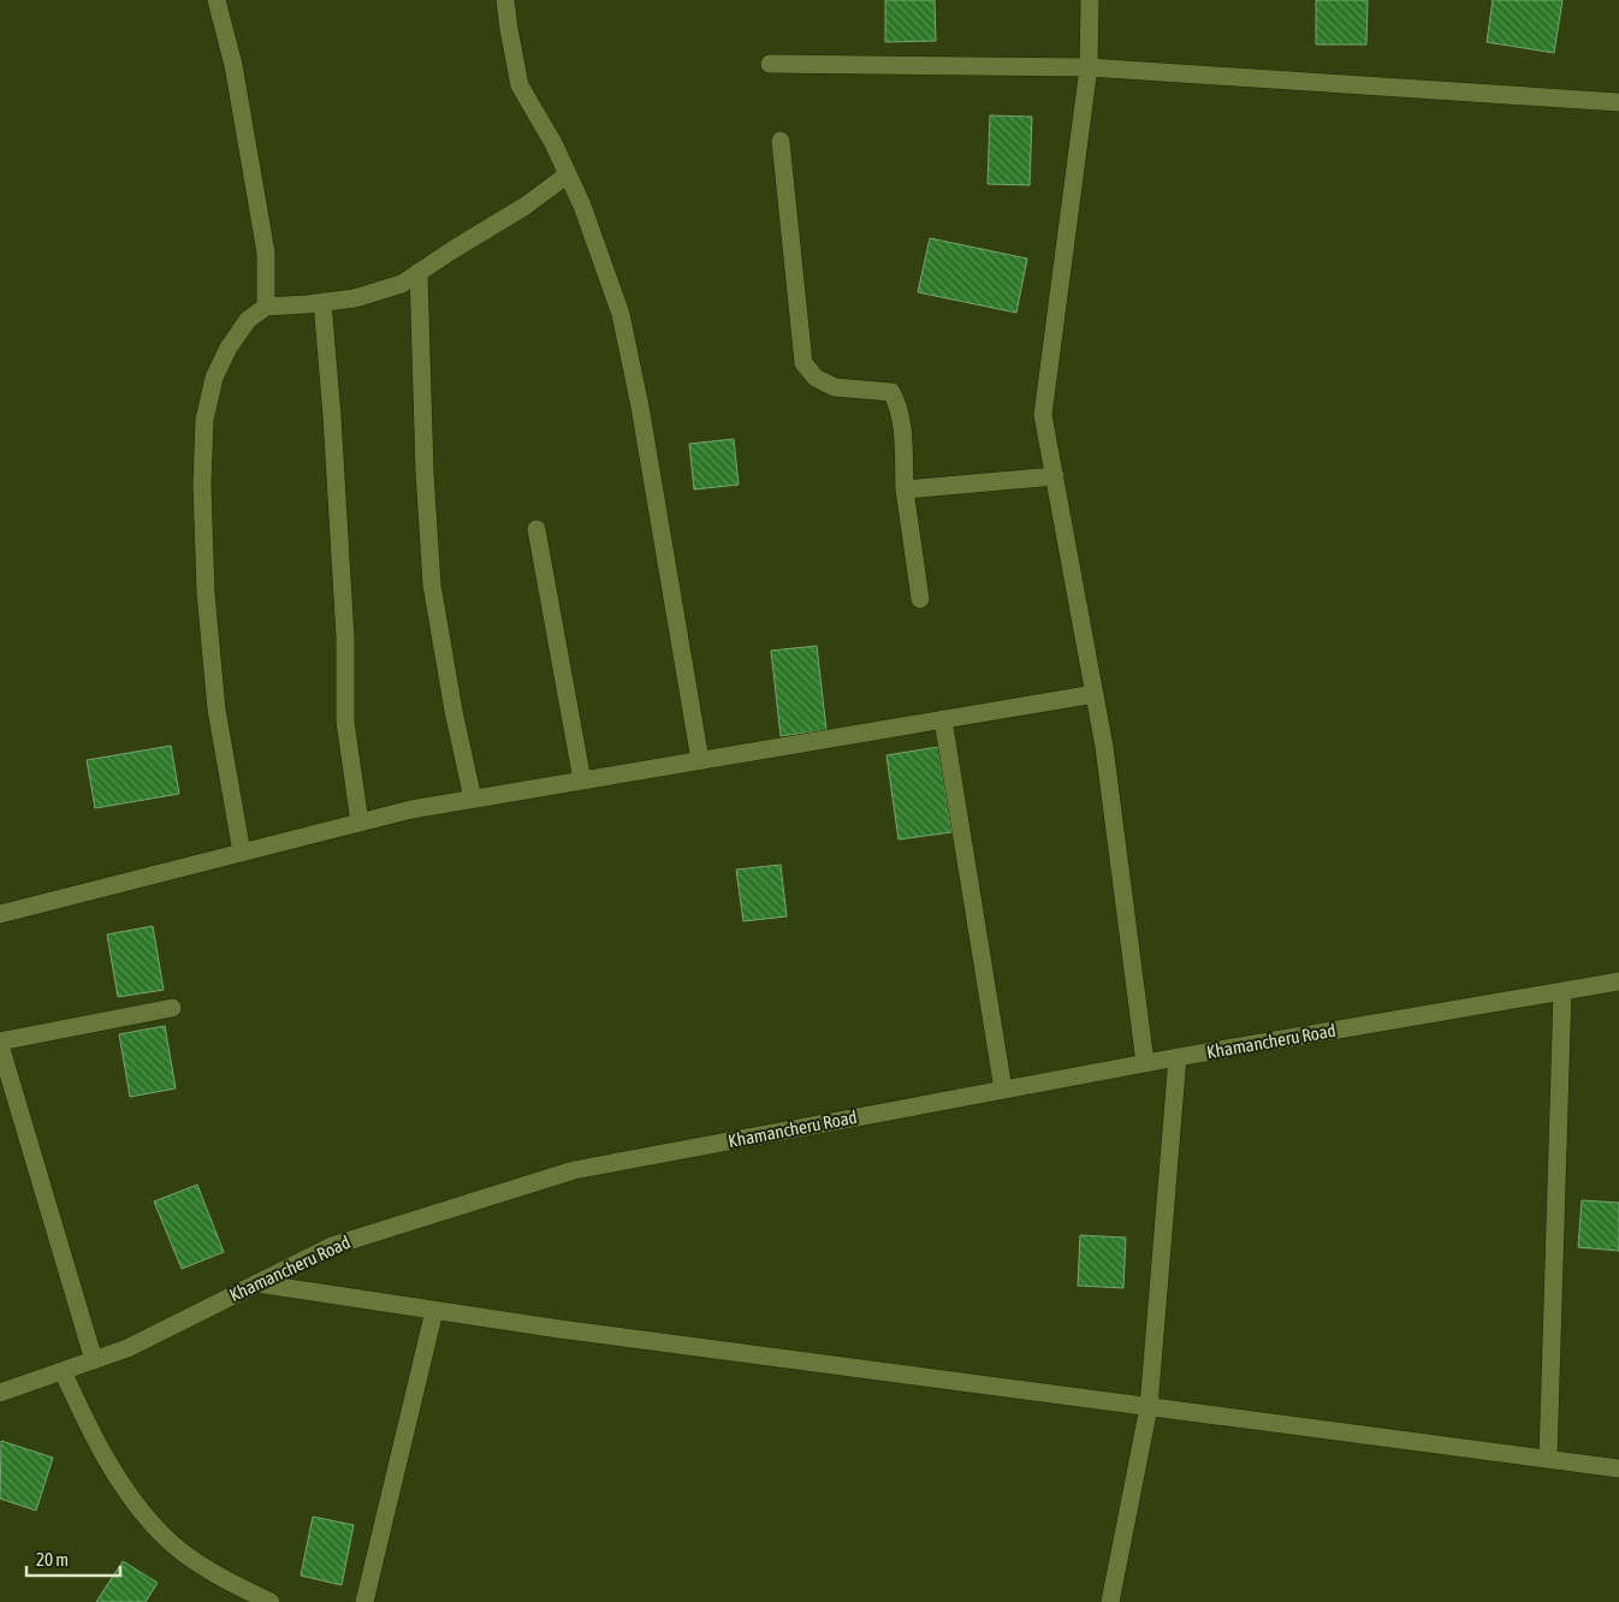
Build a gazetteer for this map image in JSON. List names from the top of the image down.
{
  "streets": {
    "street": ["Khamancheru Road"]
  },
  "scale_bar": "20 m"
}
